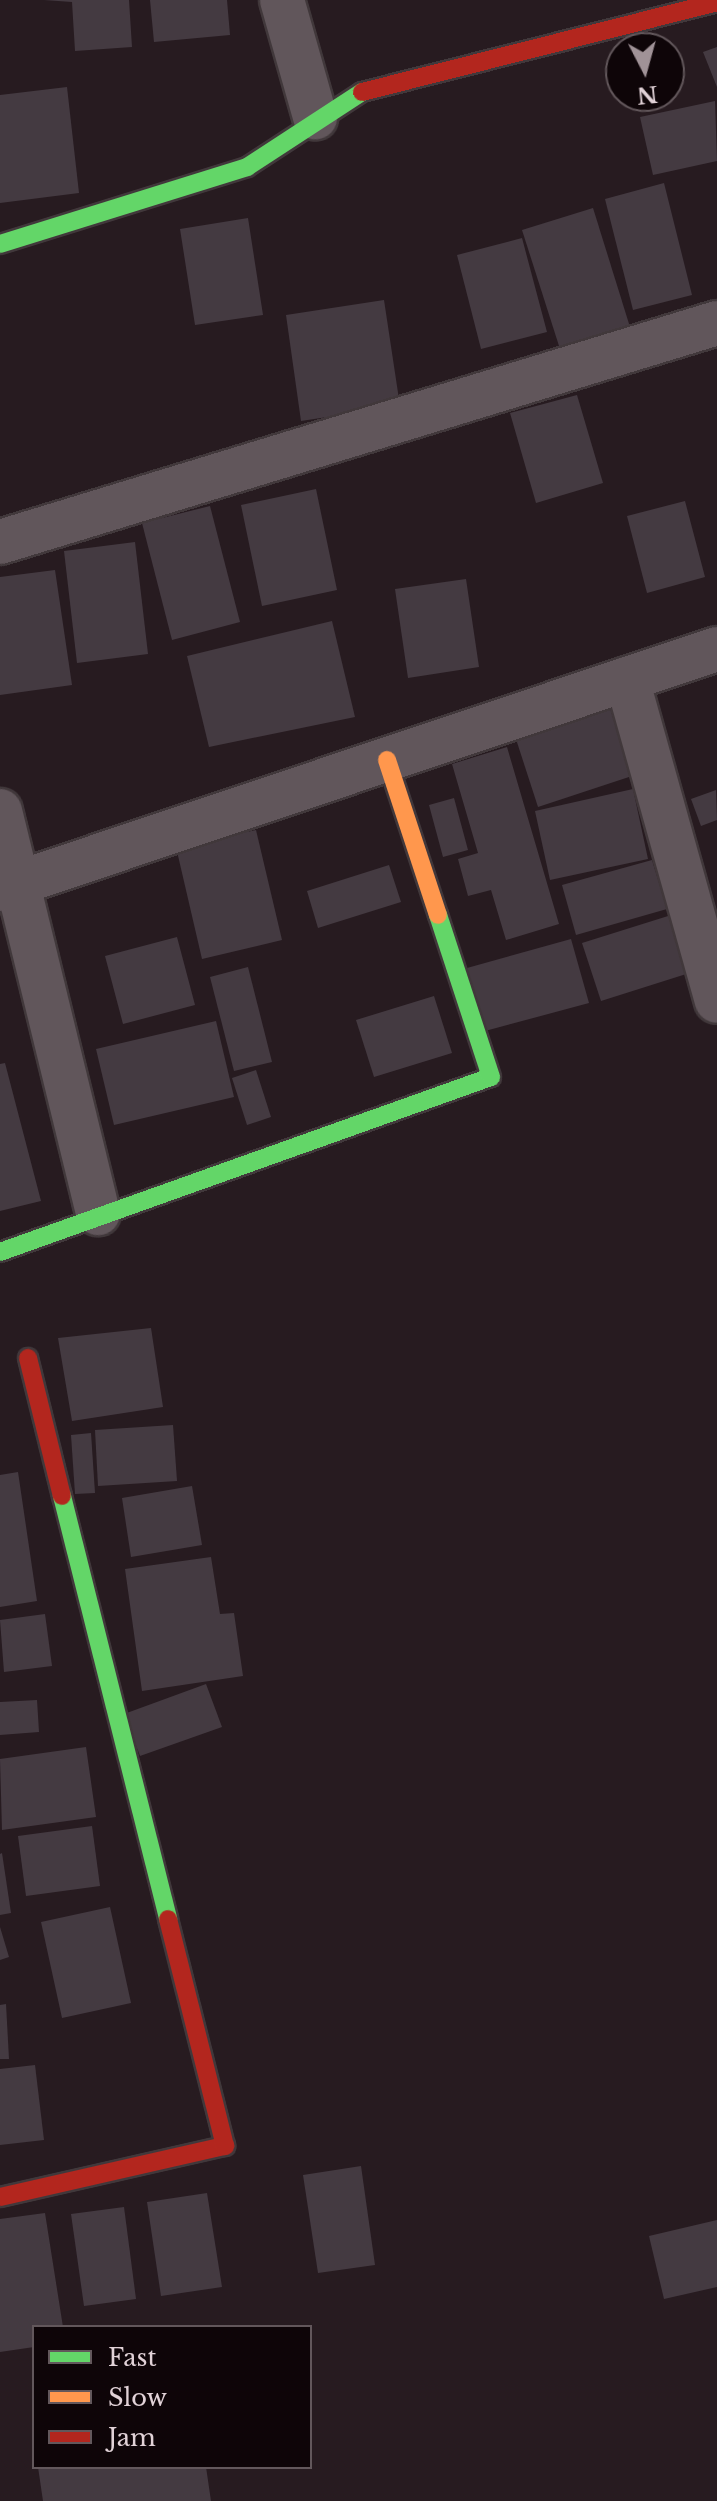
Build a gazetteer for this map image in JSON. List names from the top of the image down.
{
  "legend": ["Fast", "Slow", "Jam"],
  "north": "bottom"
}
